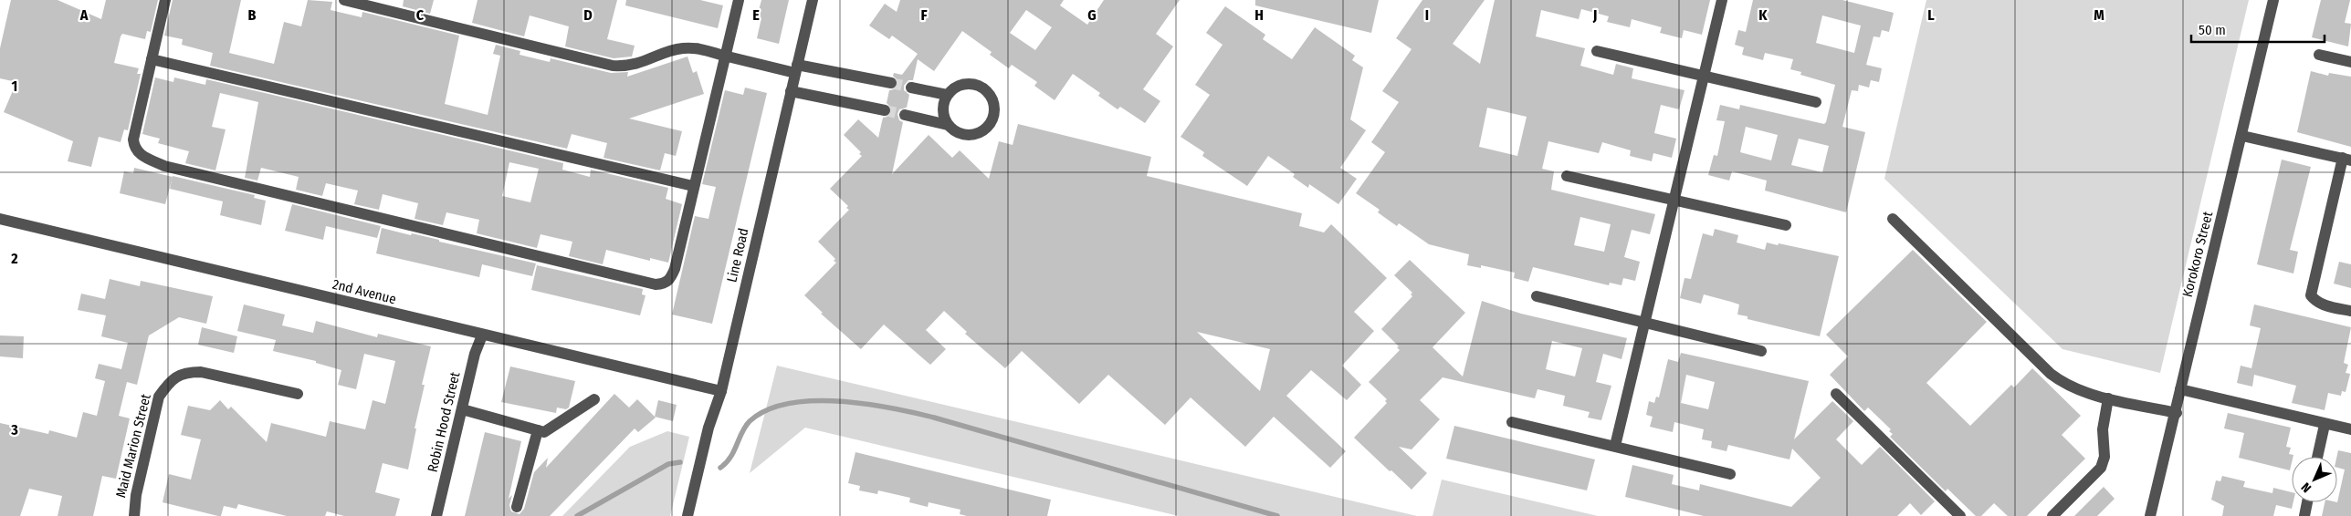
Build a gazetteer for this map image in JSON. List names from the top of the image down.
{
  "streets": {
    "street": [
      "Korokoro Street",
      "Line Road",
      "2nd Avenue",
      "Robin Hood Street",
      "Maid Marion Street"
    ]
  },
  "crossings": [
    ["Line Road", "2nd Avenue"],
    ["2nd Avenue", "Robin Hood Street"]
  ],
  "scale_bar": "50 m",
  "north": "bottom left",
  "grid": {
    "columns": [
      "A",
      "B",
      "C",
      "D",
      "E",
      "F",
      "G",
      "H",
      "I",
      "J",
      "K",
      "L",
      "M"
    ],
    "rows": ["1", "2", "3"]
  }
}
